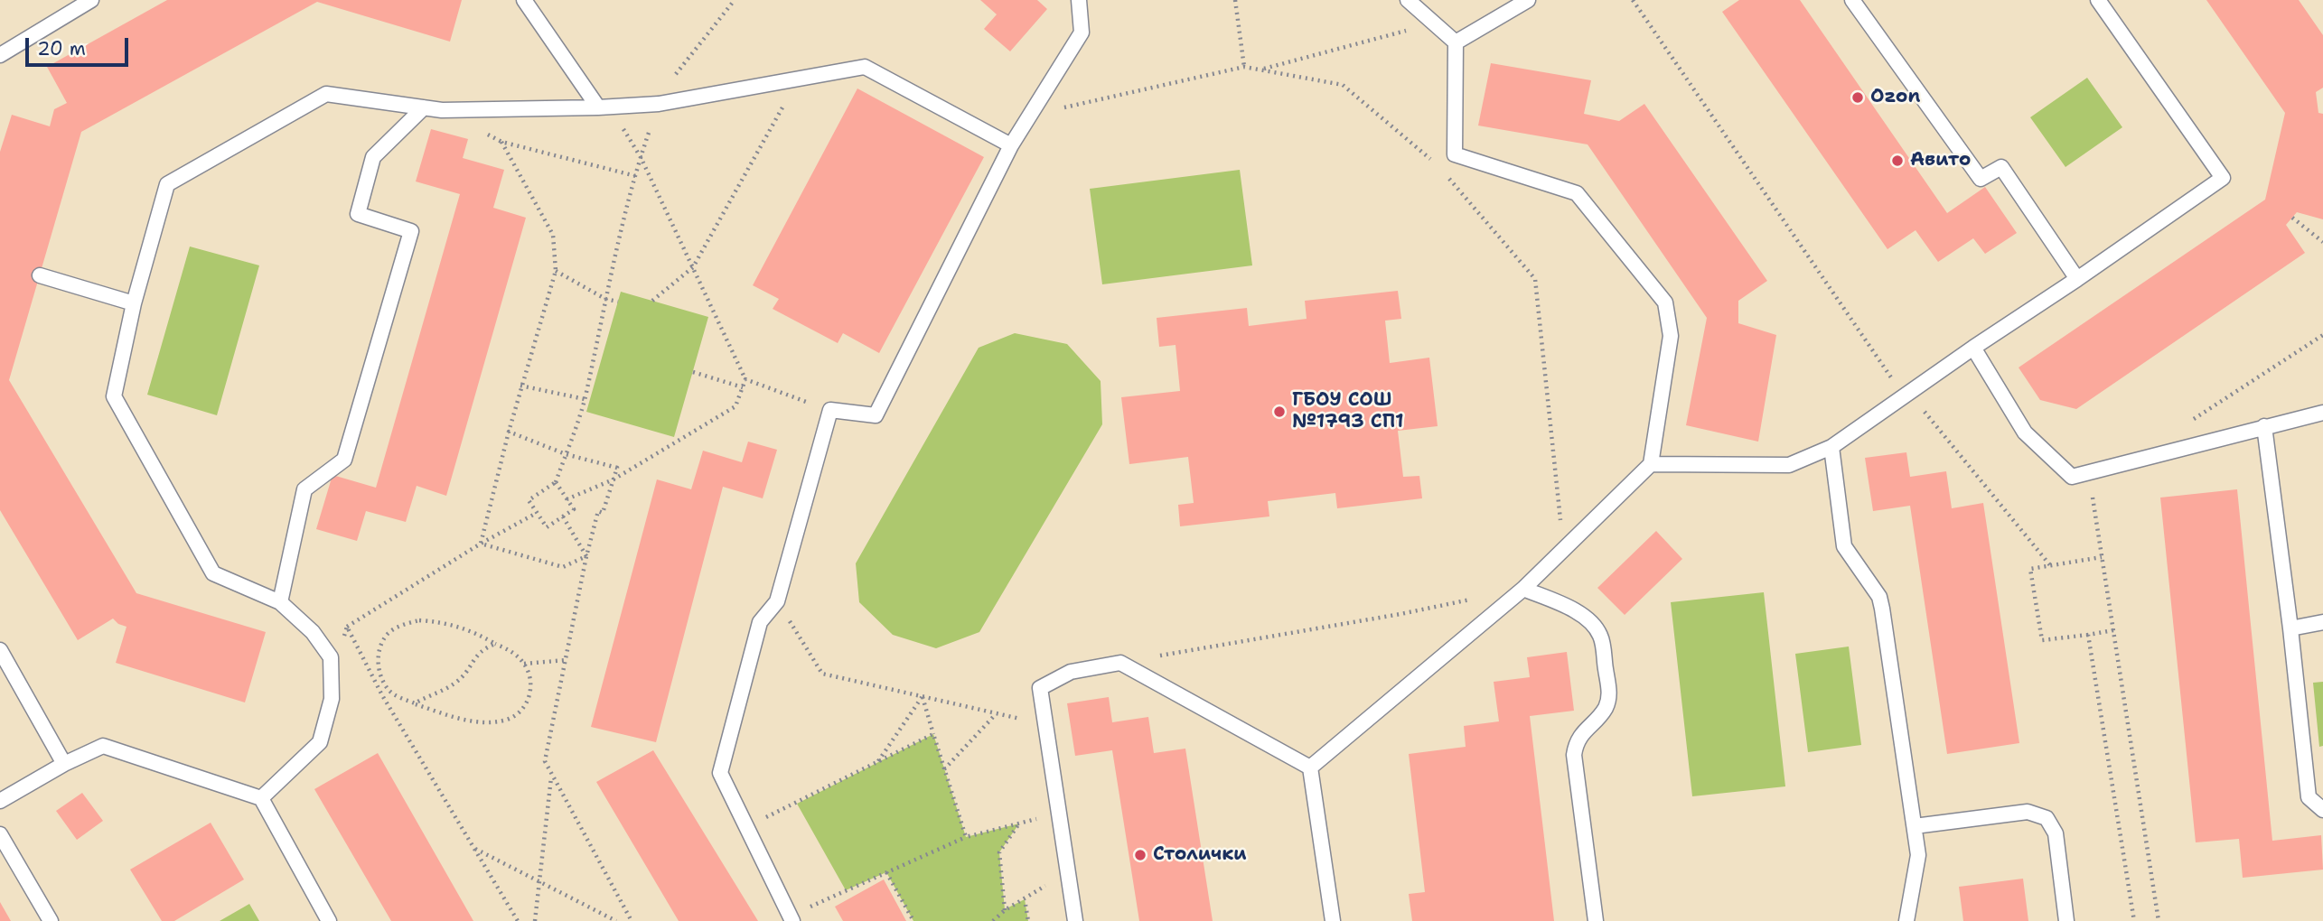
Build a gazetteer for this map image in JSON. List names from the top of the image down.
{
  "places": [
    "Ozon",
    "Авито",
    "ГБОУ СОШ №1793 СП1",
    "Столички"
  ],
  "scale_bar": "20 m"
}
